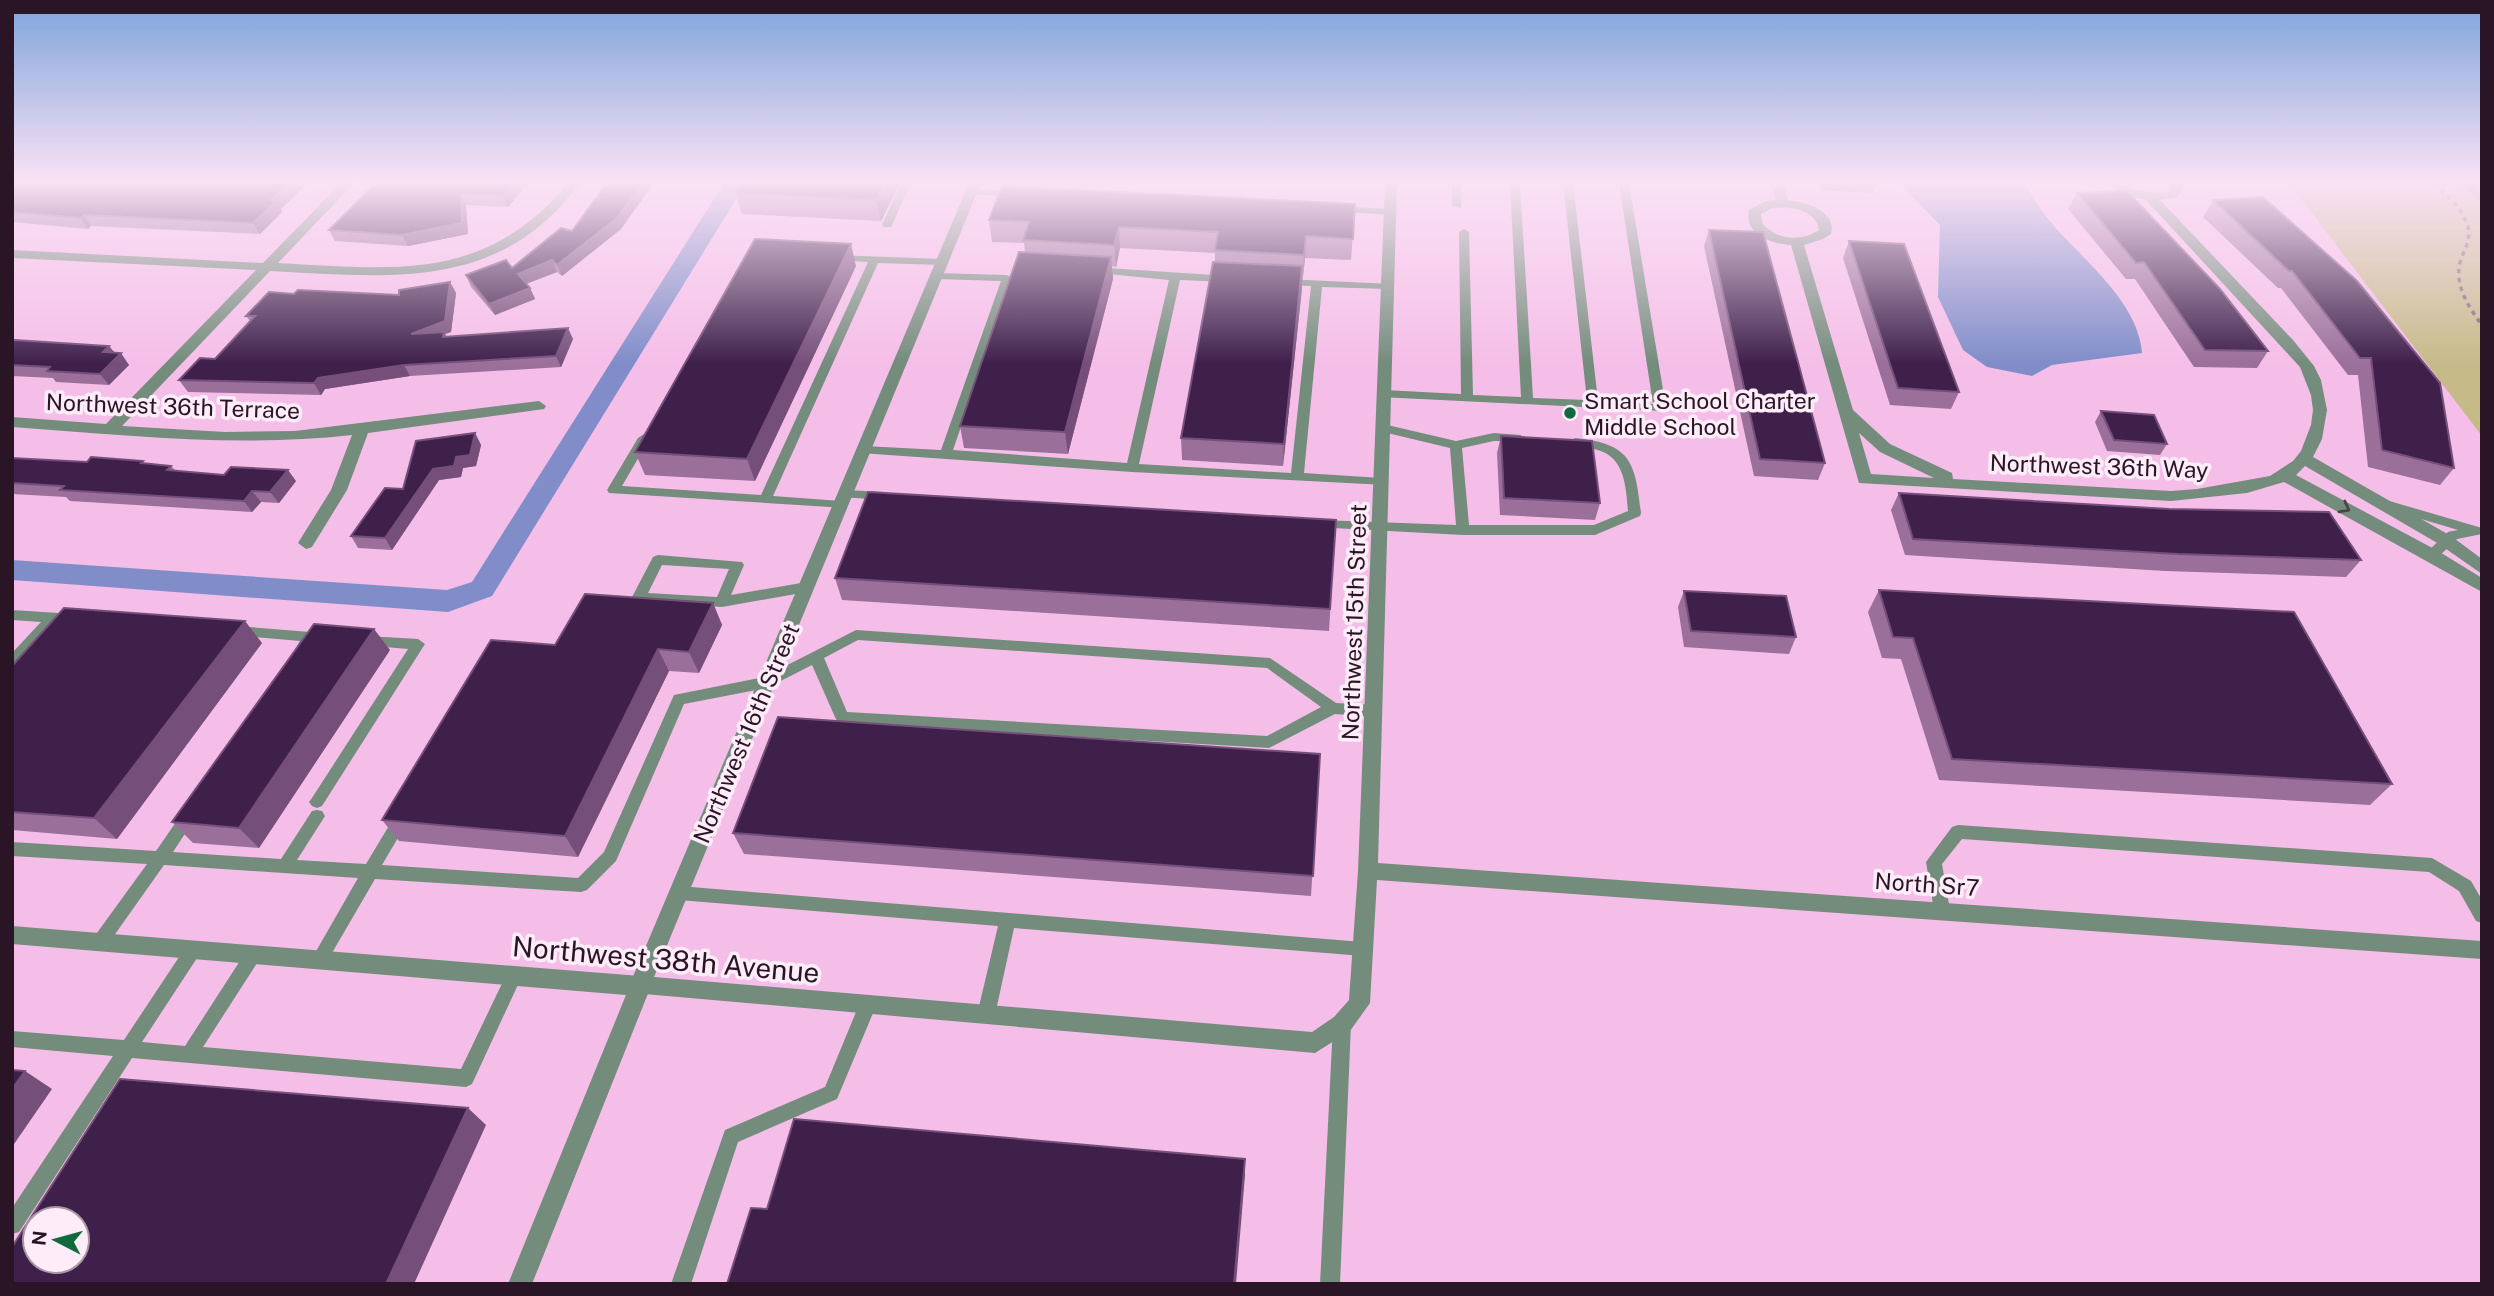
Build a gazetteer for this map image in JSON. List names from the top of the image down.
{
  "streets": {
    "street": [
      "Northwest 36th Terrace",
      "Northwest 36th Way",
      "Northwest 15th Street",
      "Northwest 16th Street",
      "North Sr7",
      "Northwest 38th Avenue"
    ]
  },
  "crossings": [
    ["Northwest 15th Street", "North Sr7"],
    ["Northwest 15th Street", "Northwest 38th Avenue"],
    ["Northwest 16th Street", "Northwest 38th Avenue"]
  ],
  "places": ["Smart School Charter Middle School"],
  "north": "left"
}
